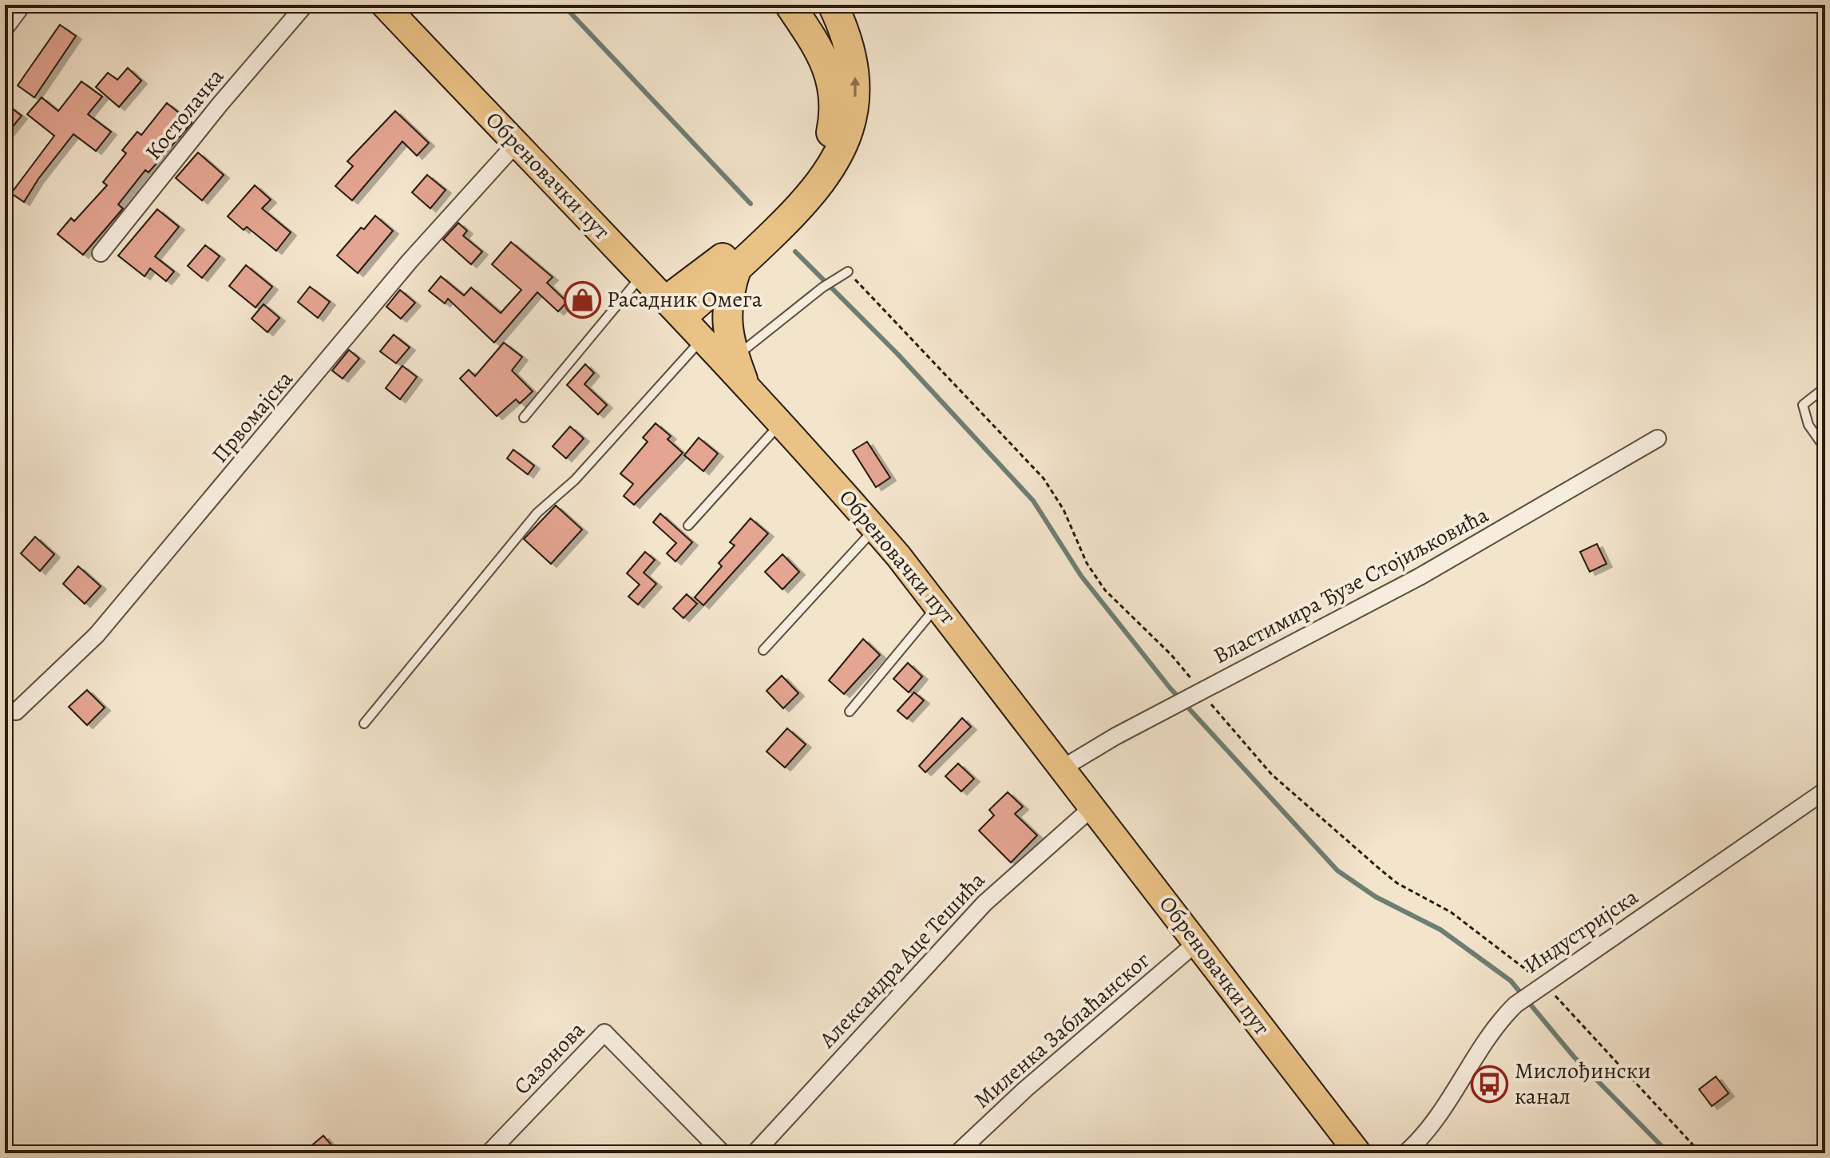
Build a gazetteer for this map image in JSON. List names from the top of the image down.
{
  "streets": {
    "main road": ["Обреновачки пут"],
    "street": [
      "Костолачка",
      "Првомајска",
      "Властимира Ђузе Стојиљковића",
      "Индустријска",
      "Александра Аце Тешића",
      "Миленка Заблаћанског",
      "Сазонова"
    ]
  },
  "crossings": [
    ["Обреновачки пут", "Првомајска"],
    ["Обреновачки пут", "Властимира Ђузе Стојиљковића"],
    ["Обреновачки пут", "Александра Аце Тешића"],
    ["Обреновачки пут", "Миленка Заблаћанског"]
  ],
  "places": {
    "shop": ["Расадник Омега"],
    "bus stop": ["Мислођински канал"]
  }
}
